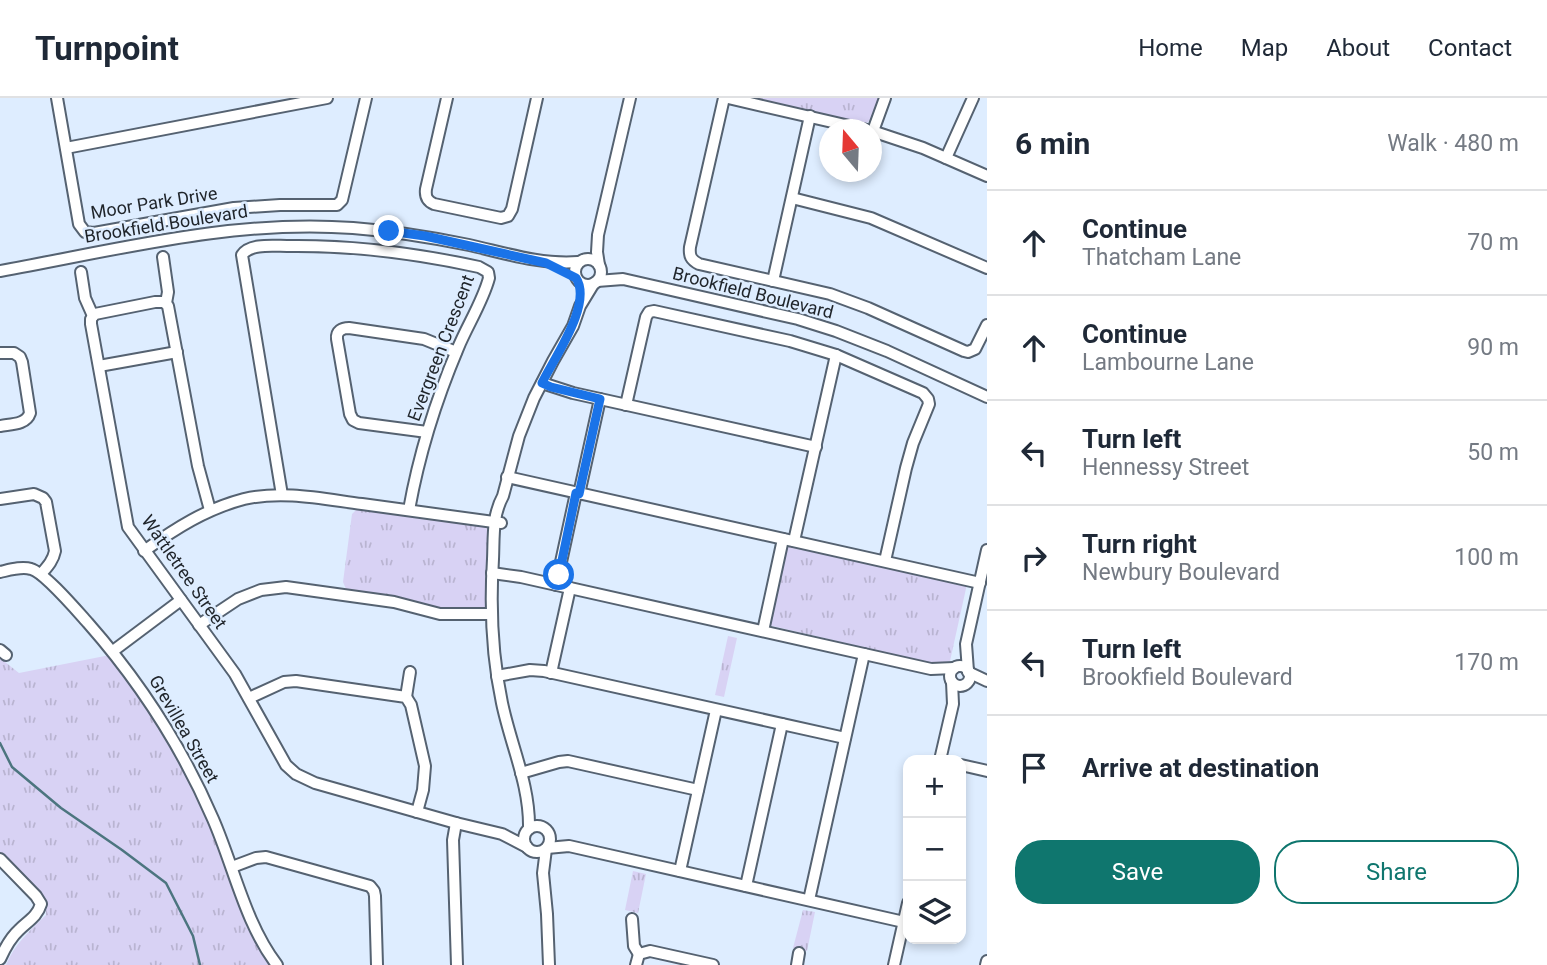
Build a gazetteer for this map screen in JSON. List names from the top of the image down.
{
  "streets": {
    "street": [
      "Moor Park Drive",
      "Brookfield Boulevard",
      "Evergreen Crescent",
      "Wattletree Street",
      "Grevillea Street"
    ]
  },
  "north": "top",
  "page": {
    "header": "Turnpoint",
    "nav": [
      "Home",
      "Map",
      "About",
      "Contact"
    ],
    "heading": ["6 min", "Walk · 480 m"],
    "list": [
      ["Continue", "Thatcham Lane", "70 m"],
      ["Continue", "Lambourne Lane", "90 m"],
      ["Turn left", "Hennessy Street", "50 m"],
      ["Turn right", "Newbury Boulevard", "100 m"],
      ["Turn left", "Brookfield Boulevard", "170 m"],
      "Arrive at destination"
    ],
    "map_buttons": ["+", "−"],
    "buttons": ["Save", "Share"]
  }
}
